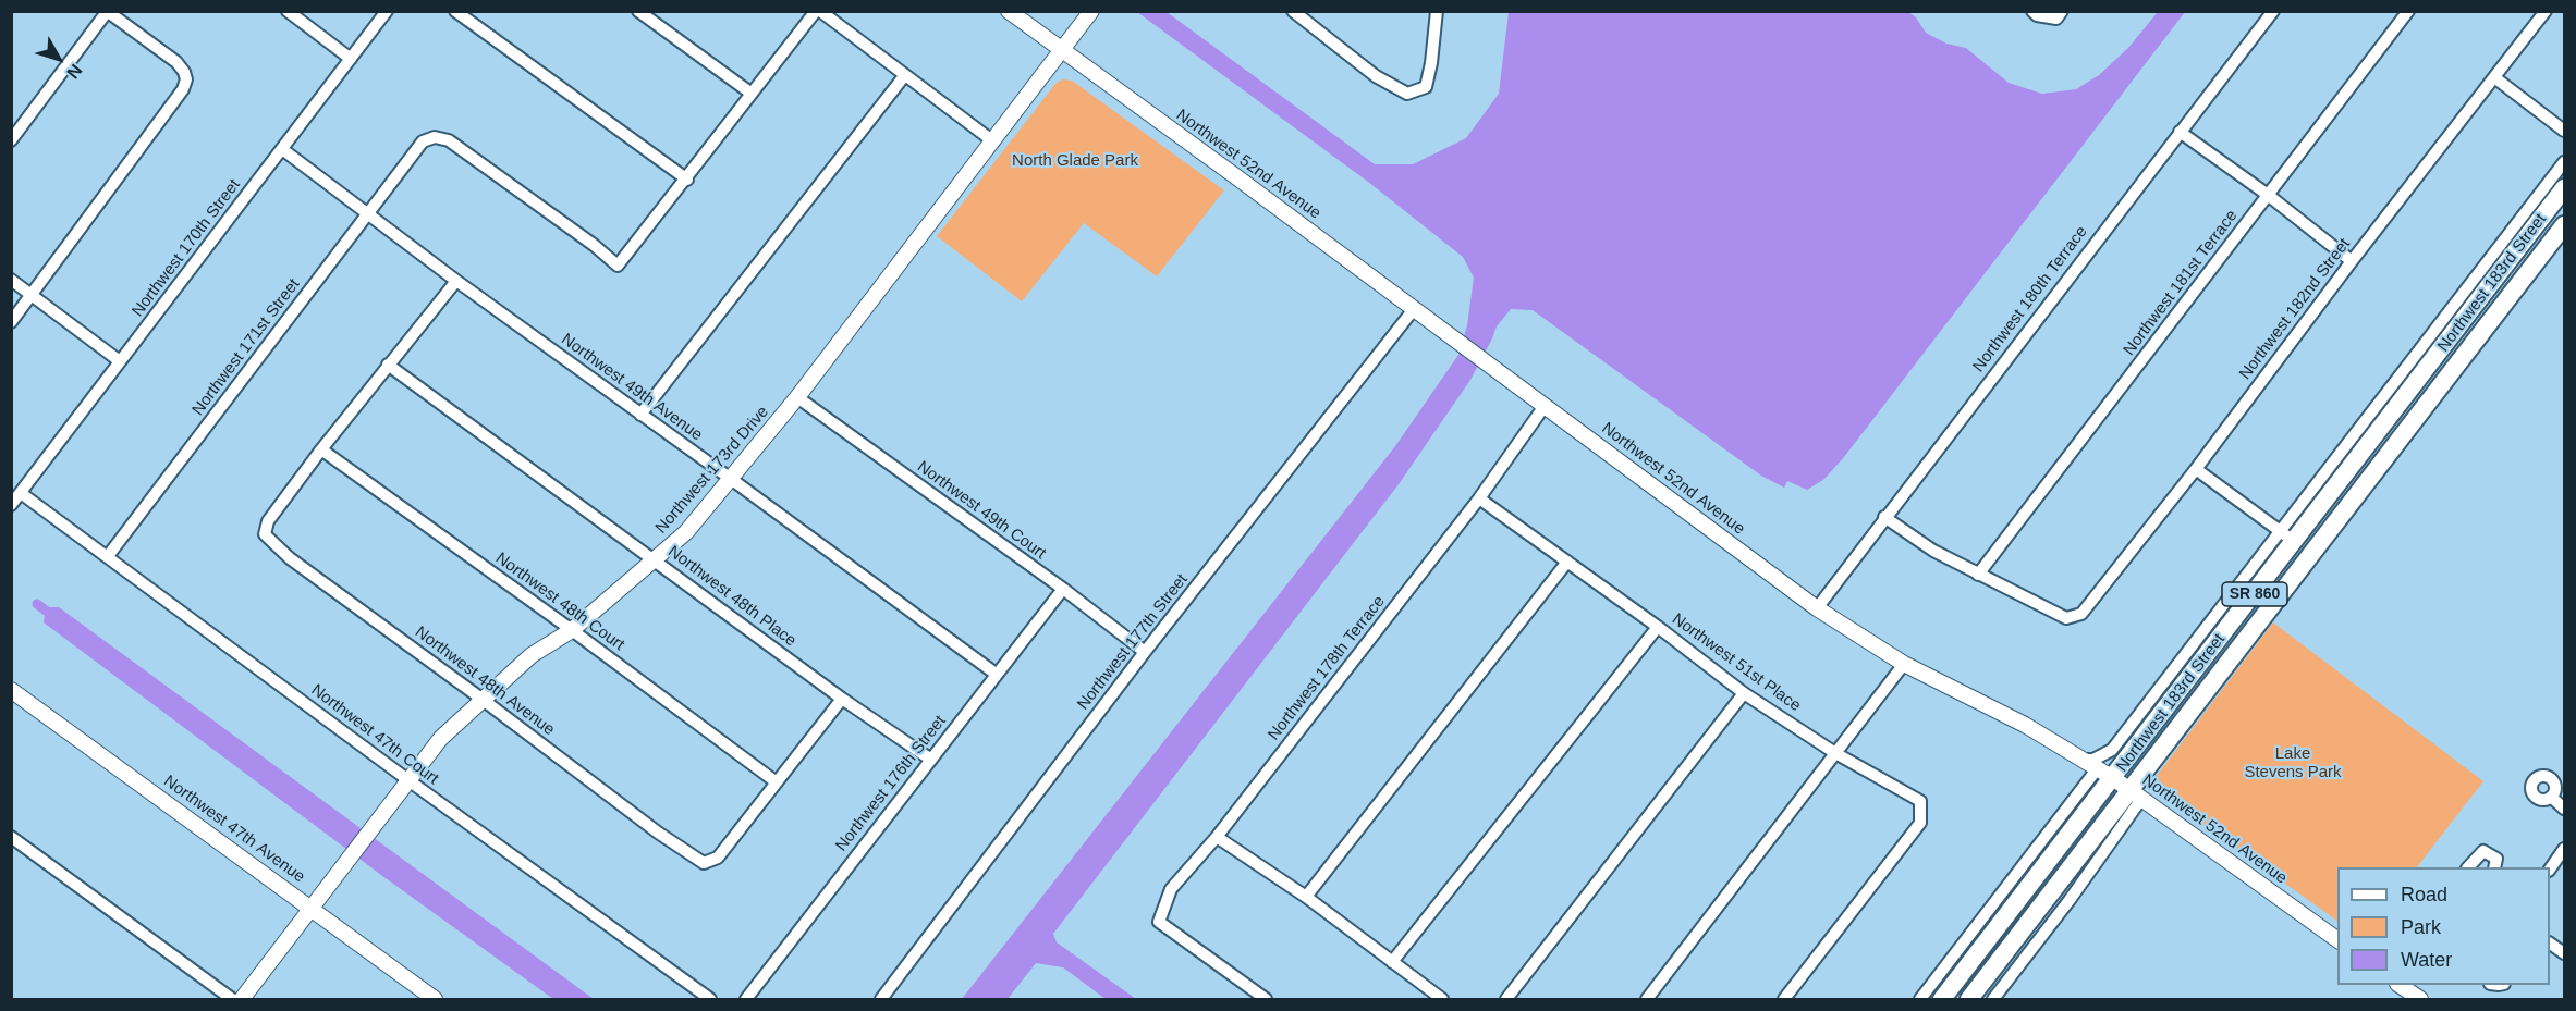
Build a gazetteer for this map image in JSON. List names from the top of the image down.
{
  "streets": {
    "main road": ["Northwest 183rd Street", "SR 860"],
    "street": [
      "Northwest 52nd Avenue",
      "Northwest 170th Street",
      "Northwest 181st Terrace",
      "Northwest 180th Terrace",
      "Northwest 182nd Street",
      "Northwest 171st Street",
      "Northwest 49th Avenue",
      "Northwest 173rd Drive",
      "Northwest 49th Court",
      "Northwest 48th Place",
      "Northwest 48th Court",
      "Northwest 177th Street",
      "Northwest 51st Place",
      "Northwest 178th Terrace",
      "Northwest 48th Avenue",
      "Northwest 47th Court",
      "Northwest 176th Street",
      "Northwest 47th Avenue"
    ]
  },
  "crossings": [
    ["Northwest 52nd Avenue", "Northwest 183rd Street"],
    ["Northwest 52nd Avenue", "Northwest 180th Terrace"],
    ["Northwest 52nd Avenue", "Northwest 173rd Drive"],
    ["Northwest 52nd Avenue", "Northwest 177th Street"],
    ["Northwest 52nd Avenue", "Northwest 178th Terrace"],
    ["Northwest 170th Street", "Northwest 49th Avenue"],
    ["Northwest 170th Street", "Northwest 47th Court"],
    ["Northwest 181st Terrace", "Northwest 182nd Street"],
    ["Northwest 171st Street", "Northwest 49th Avenue"],
    ["Northwest 171st Street", "Northwest 47th Court"],
    ["Northwest 49th Avenue", "Northwest 173rd Drive"],
    ["Northwest 49th Avenue", "Northwest 176th Street"],
    ["Northwest 173rd Drive", "Northwest 49th Court"],
    ["Northwest 173rd Drive", "Northwest 48th Place"],
    ["Northwest 173rd Drive", "Northwest 48th Court"],
    ["Northwest 173rd Drive", "Northwest 48th Avenue"],
    ["Northwest 173rd Drive", "Northwest 47th Court"],
    ["Northwest 173rd Drive", "Northwest 47th Avenue"],
    ["Northwest 49th Court", "Northwest 177th Street"],
    ["Northwest 49th Court", "Northwest 176th Street"],
    ["Northwest 48th Place", "Northwest 176th Street"],
    ["Northwest 48th Court", "Northwest 48th Avenue"],
    ["Northwest 51st Place", "Northwest 178th Terrace"]
  ],
  "parks": ["North Glade Park", "Lake Stevens Park"],
  "legend": ["Road", "Park", "Water"],
  "north": "bottom right"
}
